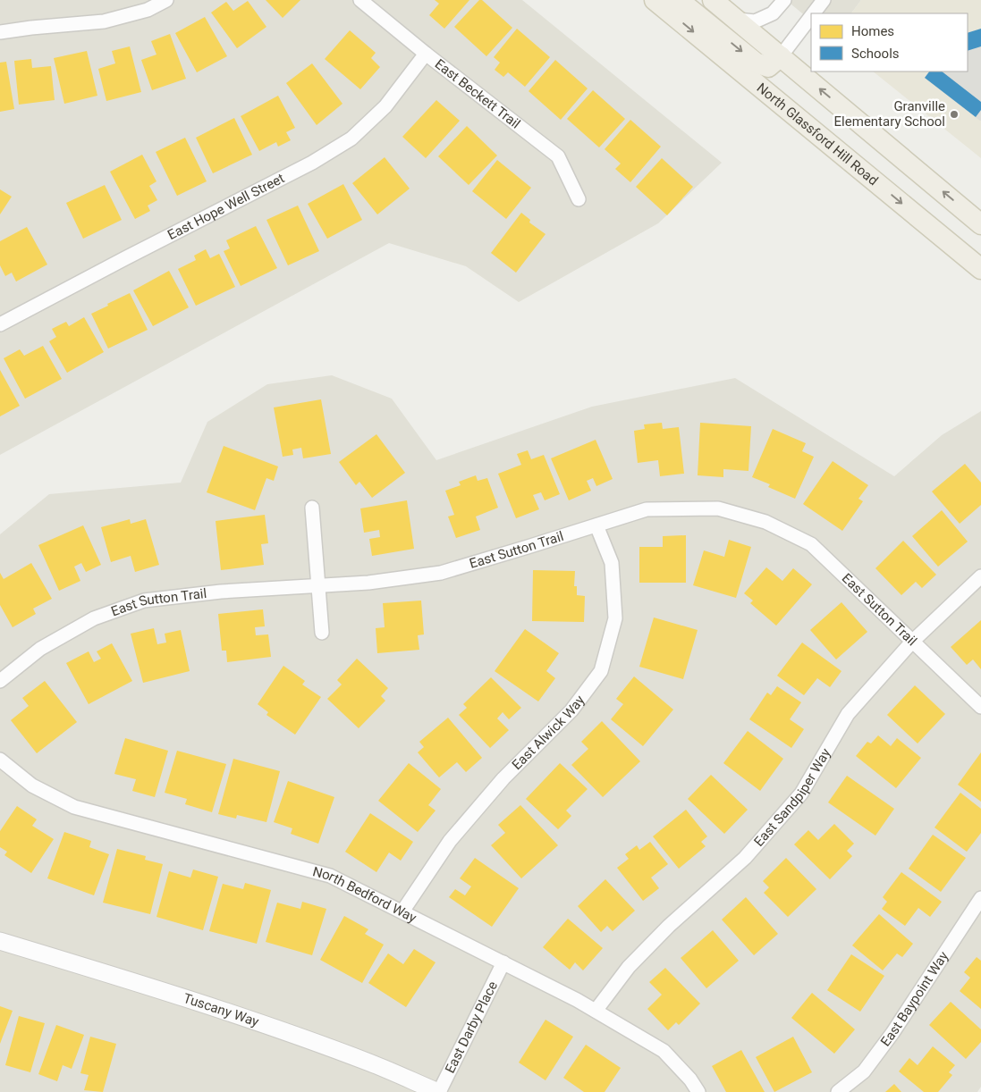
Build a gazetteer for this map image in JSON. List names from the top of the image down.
{
  "streets": {
    "main road": ["North Glassford Hill Road"],
    "street": [
      "East Beckett Trail",
      "East Hope Well Street",
      "East Sutton Trail",
      "East Alwick Way",
      "East Sandpiper Way",
      "North Bedford Way",
      "East Baypoint Way",
      "Tuscany Way",
      "East Darby Place"
    ]
  },
  "crossings": [
    ["East Beckett Trail", "East Hope Well Street"],
    ["East Sutton Trail", "East Alwick Way"],
    ["East Sutton Trail", "East Sandpiper Way"],
    ["East Alwick Way", "North Bedford Way"],
    ["East Sandpiper Way", "North Bedford Way"],
    ["North Bedford Way", "East Darby Place"],
    ["Tuscany Way", "East Darby Place"]
  ],
  "places": ["Granville Elementary School"],
  "legend": ["Homes", "Schools"]
}
